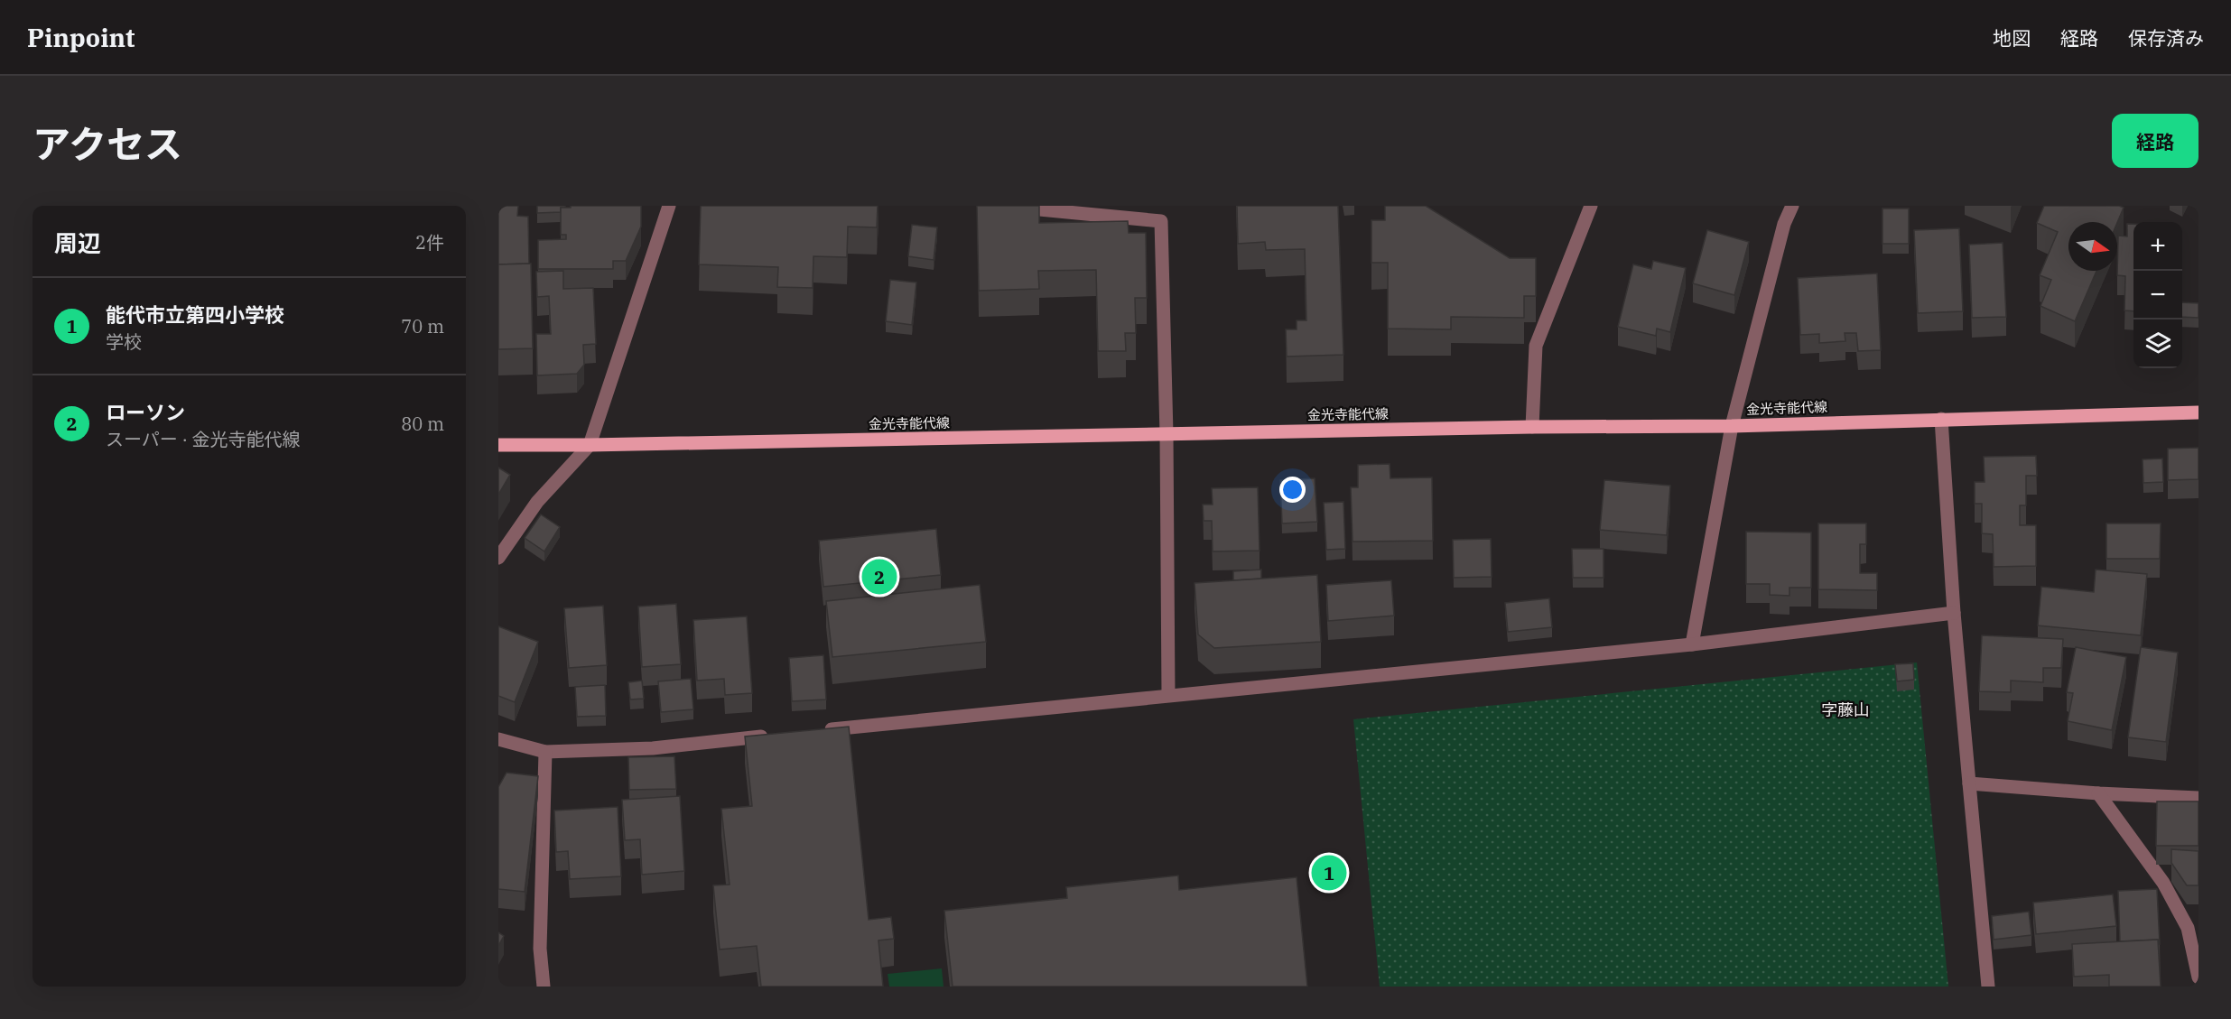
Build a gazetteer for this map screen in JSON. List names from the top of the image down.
{
  "streets": {
    "main road": ["金光寺能代線"]
  },
  "districts": ["字藤山"],
  "north": "right",
  "page": {
    "header": "Pinpoint",
    "nav": ["地図", "経路", "保存済み"],
    "title": "アクセス",
    "buttons": "経路",
    "heading": ["周辺", "2件"],
    "map_buttons": ["+", "−"],
    "list": [
      {
        "mark": "1",
        "name": "能代市立第四小学校",
        "note": "学校",
        "value": "70 m"
      },
      {
        "mark": "2",
        "name": "ローソン",
        "note": "スーパー · 金光寺能代線",
        "value": "80 m"
      }
    ],
    "pins": ["2", "1"]
  }
}
